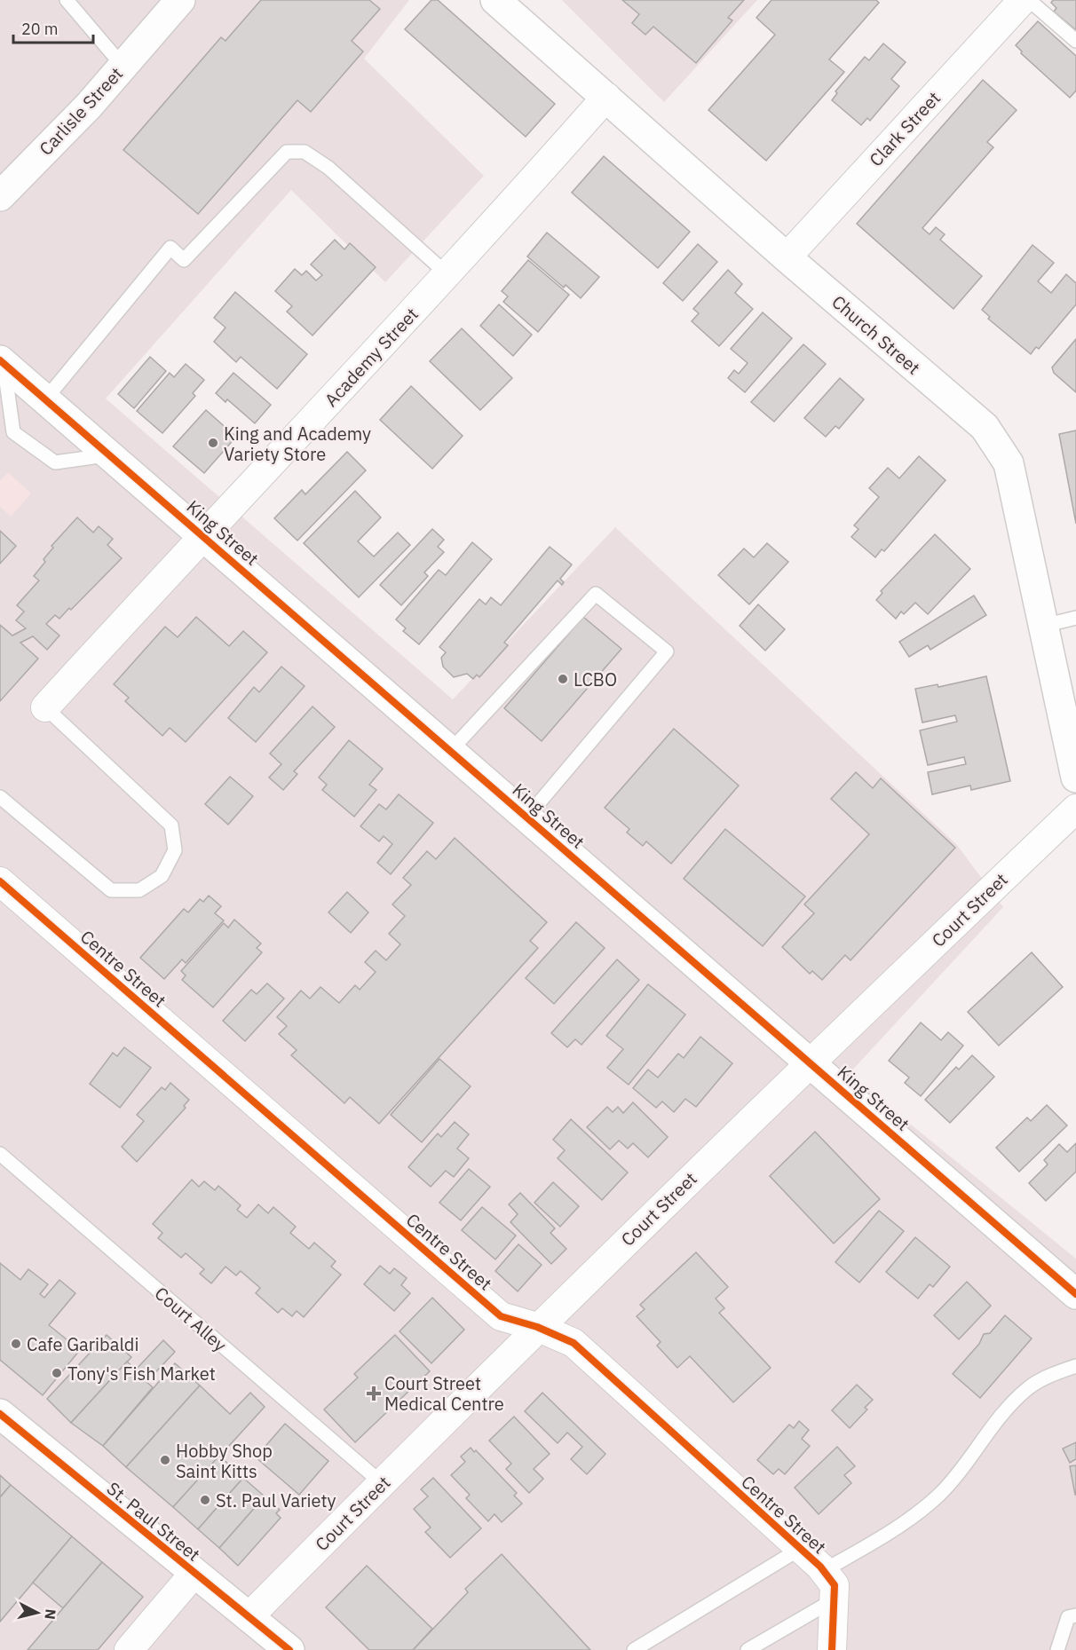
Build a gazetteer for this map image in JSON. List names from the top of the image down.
{
  "streets": {
    "street": [
      "Carlisle Street",
      "Clark Street",
      "Church Street",
      "Academy Street",
      "King Street",
      "Court Street",
      "Centre Street",
      "St. Paul Street"
    ],
    "lane": ["Court Alley"]
  },
  "crossings": [
    ["Clark Street", "Church Street"],
    ["Church Street", "Academy Street"],
    ["Academy Street", "King Street"],
    ["King Street", "Court Street"],
    ["Court Street", "Centre Street"],
    ["Court Street", "Court Alley"],
    ["Court Street", "St. Paul Street"]
  ],
  "places": {
    "other": [
      "King and Academy Variety Store",
      "LCBO",
      "Cafe Garibaldi",
      "Tony's Fish Market",
      "Hobby Shop Saint Kitts",
      "St. Paul Variety"
    ],
    "health": ["Court Street Medical Centre"]
  },
  "scale_bar": "20 m",
  "north": "right"
}
